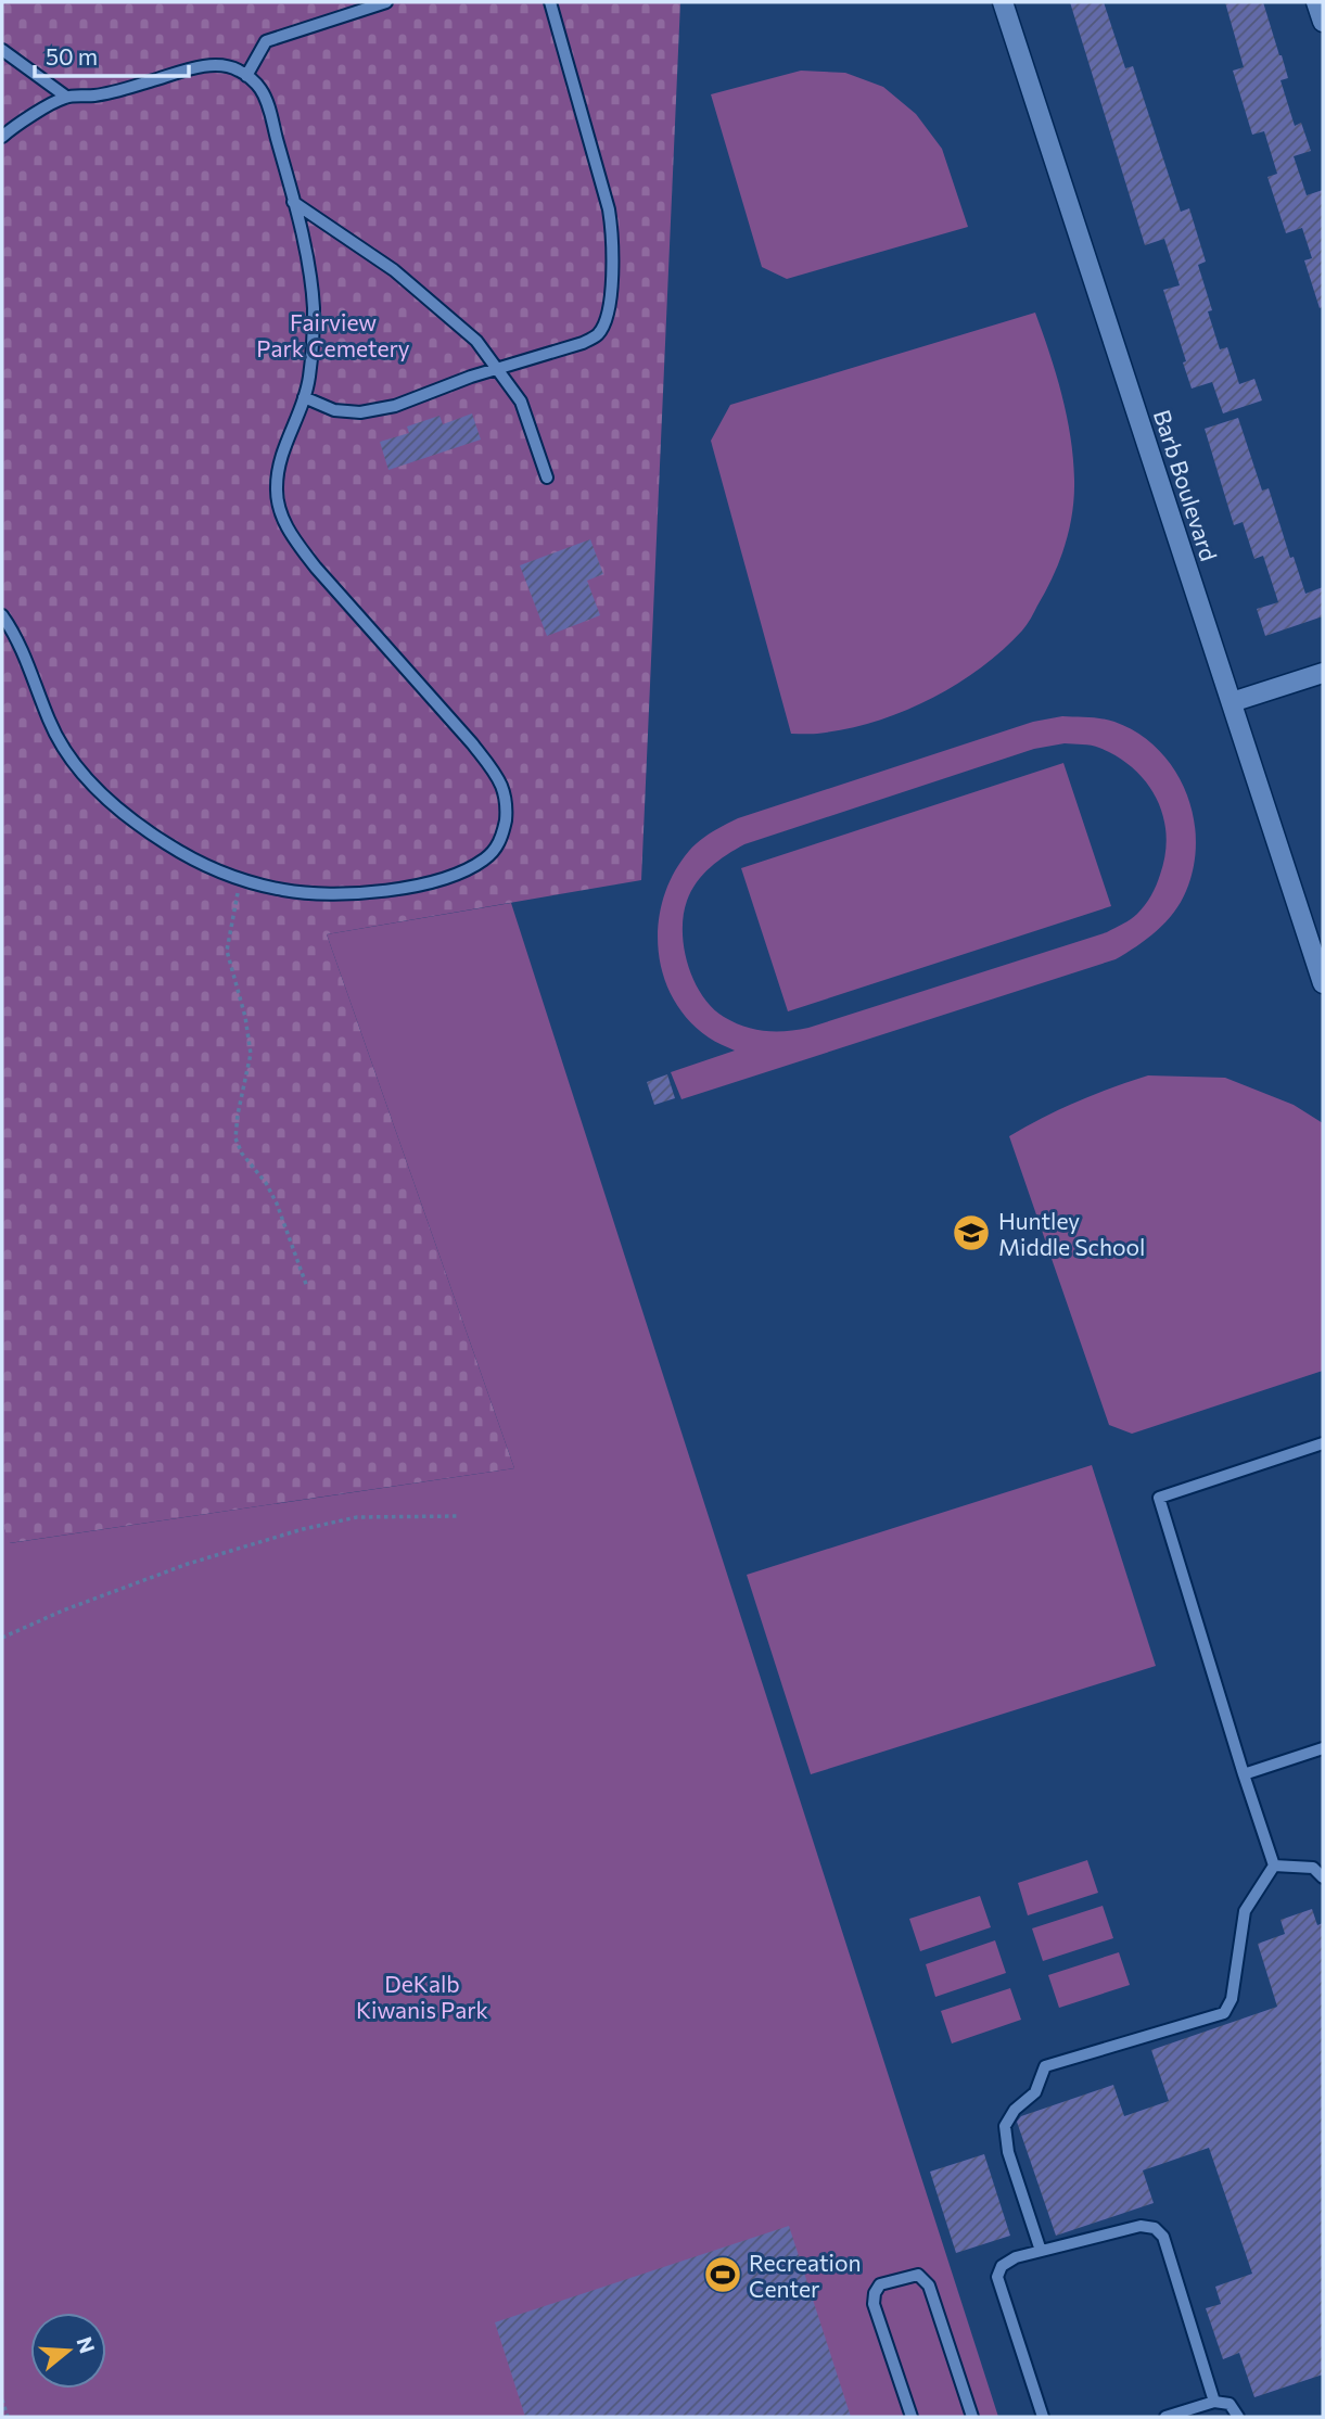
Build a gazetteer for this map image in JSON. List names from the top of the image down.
{
  "streets": {
    "street": ["Barb Boulevard"]
  },
  "parks": ["Fairview Park Cemetery", "DeKalb Kiwanis Park"],
  "places": {
    "school or university": ["Huntley Middle School"],
    "sports": ["Recreation Center"]
  },
  "scale_bar": "50 m",
  "north": "right"
}
